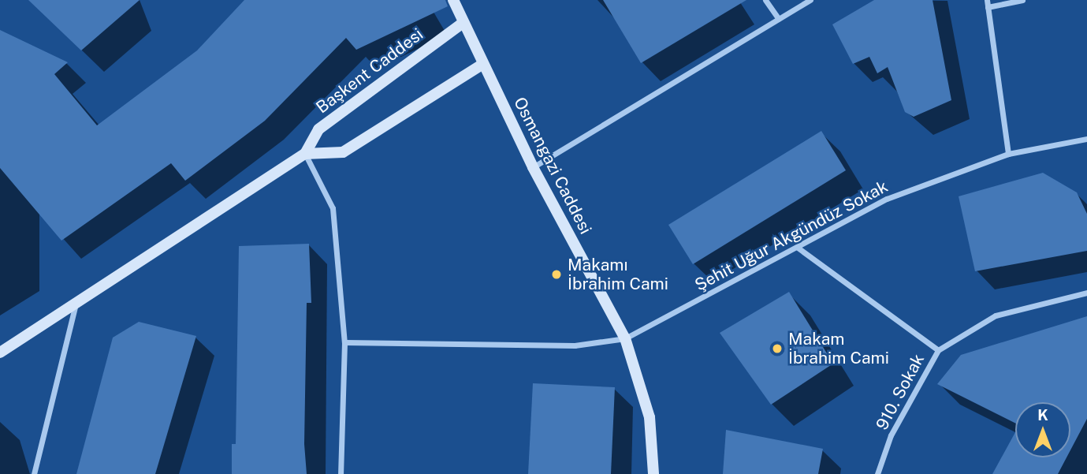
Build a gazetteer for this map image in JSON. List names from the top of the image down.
{
  "streets": {
    "street": [
      "Başkent Caddesi",
      "Osmangazi Caddesi",
      "Şehit Uğur Akgündüz Sokak",
      "910. Sokak"
    ]
  },
  "crossings": [
    ["Başkent Caddesi", "Osmangazi Caddesi"],
    ["Osmangazi Caddesi", "Şehit Uğur Akgündüz Sokak"]
  ],
  "places": ["Makamı İbrahim Cami", "Makam İbrahim Cami"],
  "north": "top"
}
